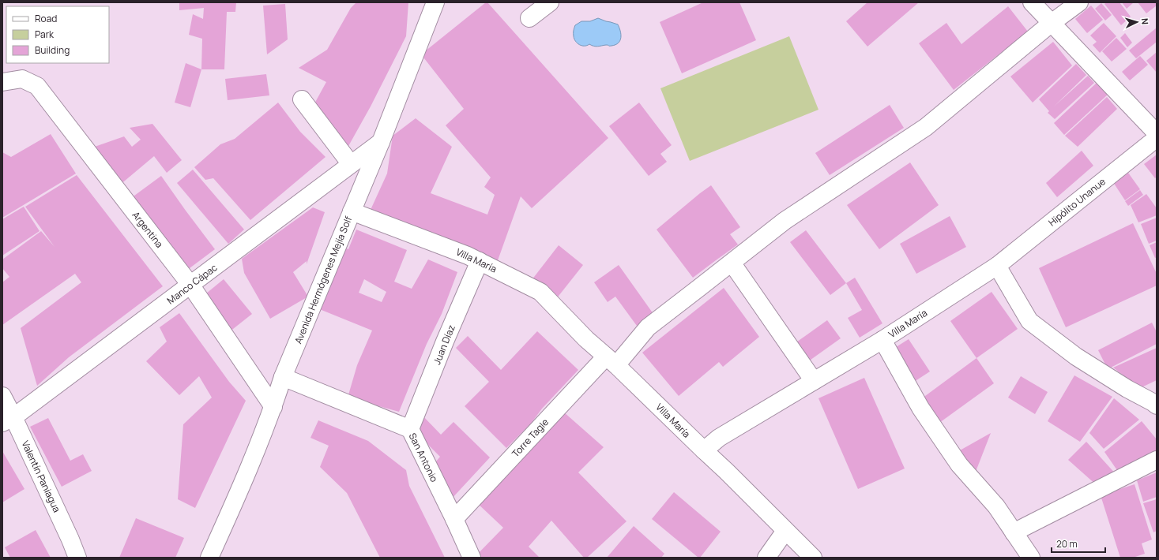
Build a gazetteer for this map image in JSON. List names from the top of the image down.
{
  "streets": {
    "street": [
      "Hipólito Unanue",
      "Argentina",
      "Villa María",
      "Avenida Hermógenes Mejía Solf",
      "Manco Cápac",
      "Juan Díaz",
      "Torre Tagle",
      "San Antonio",
      "Valentín Paniagua"
    ]
  },
  "crossings": [
    ["Hipólito Unanue", "Villa María"],
    ["Argentina", "Avenida Hermógenes Mejía Solf"],
    ["Argentina", "Manco Cápac"],
    ["Villa María", "Avenida Hermógenes Mejía Solf"],
    ["Villa María", "Juan Díaz"],
    ["Villa María", "Torre Tagle"],
    ["Avenida Hermógenes Mejía Solf", "Manco Cápac"],
    ["Avenida Hermógenes Mejía Solf", "San Antonio"],
    ["Manco Cápac", "Valentín Paniagua"],
    ["Juan Díaz", "San Antonio"],
    ["Torre Tagle", "San Antonio"]
  ],
  "legend": ["Road", "Park", "Building"],
  "scale_bar": "20 m",
  "north": "right"
}
